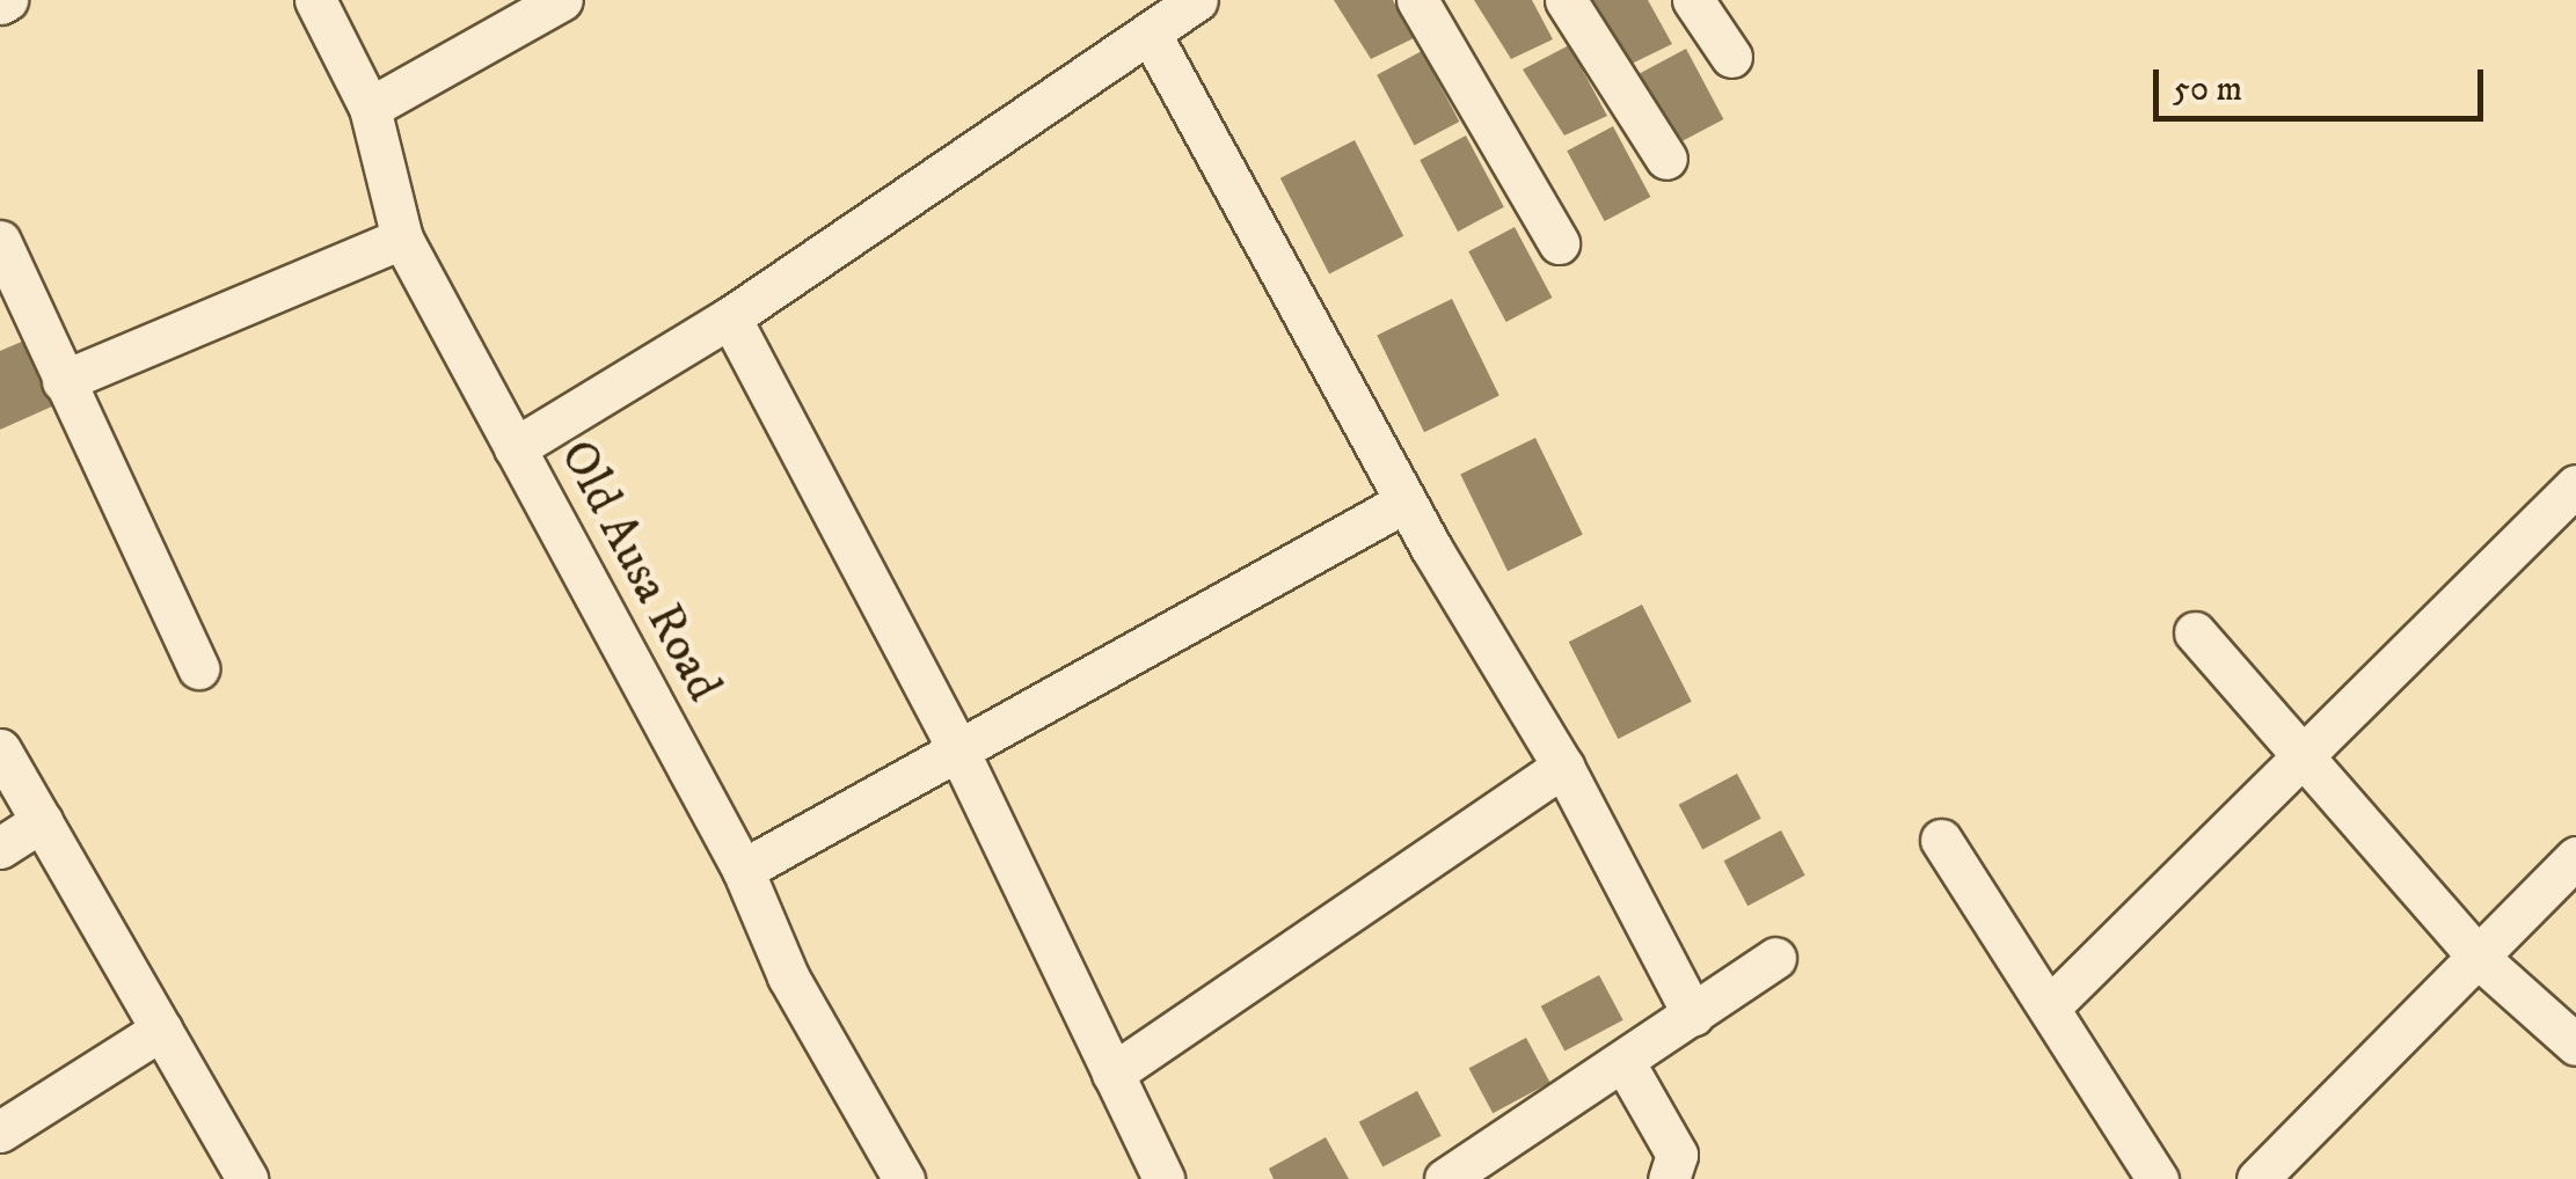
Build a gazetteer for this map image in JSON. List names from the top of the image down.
{
  "streets": {
    "street": ["Old Ausa Road"]
  },
  "scale_bar": "50 m"
}
